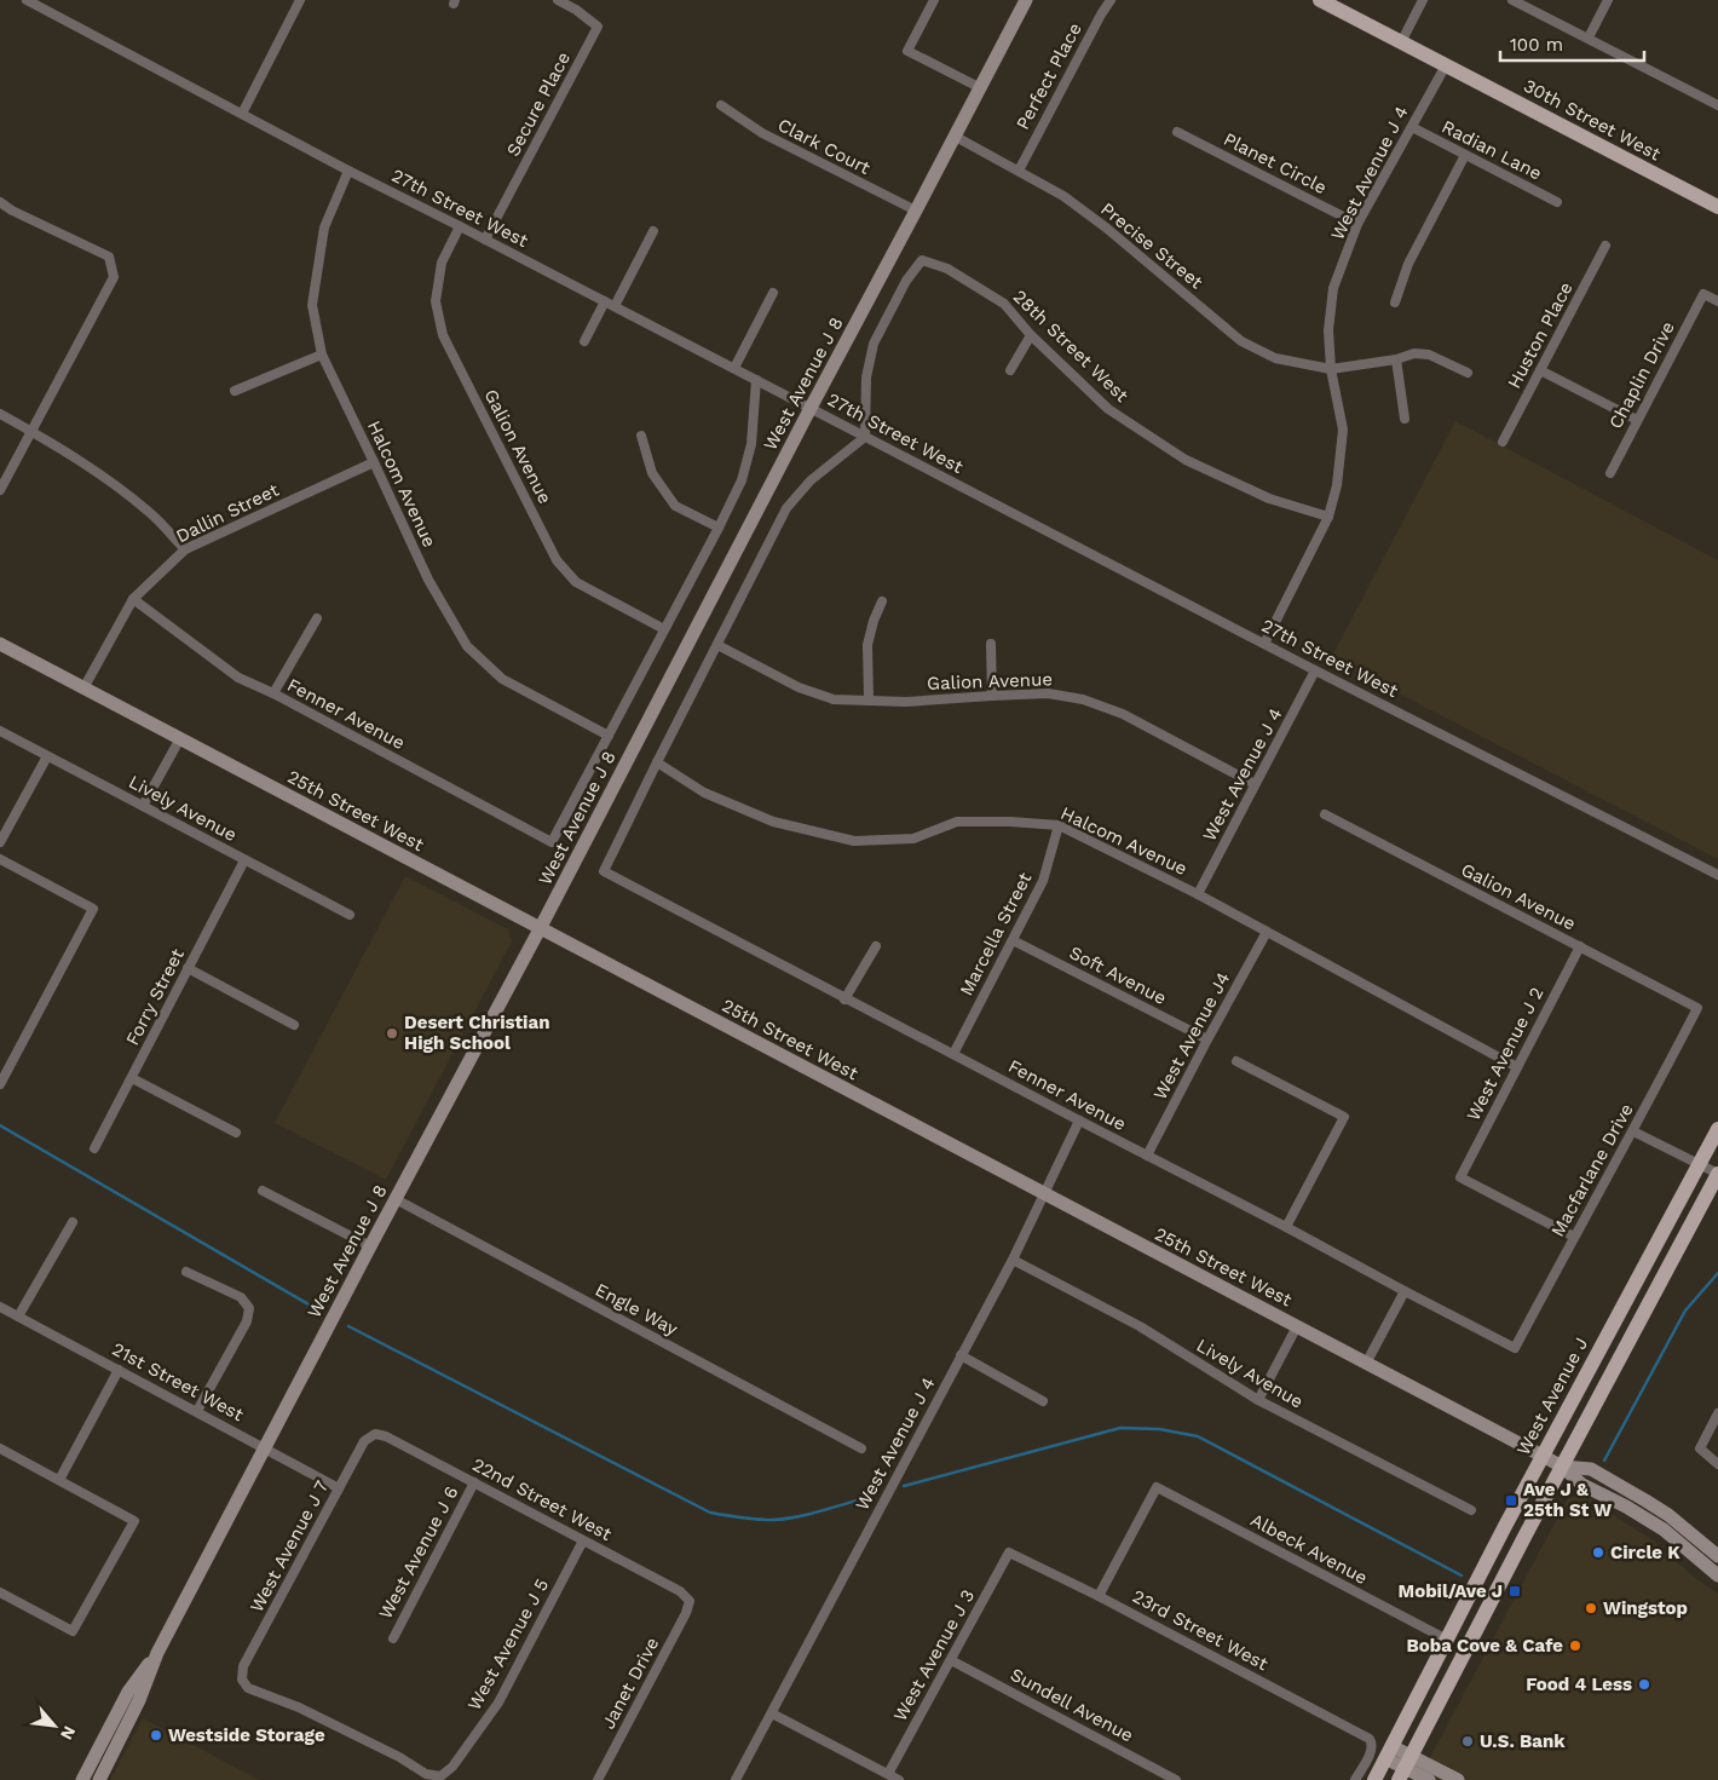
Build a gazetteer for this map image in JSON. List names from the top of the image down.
{
  "streets": {
    "main road": ["30th Street West", "West Avenue J"],
    "street": [
      "Perfect Place",
      "Secure Place",
      "Clark Court",
      "Radian Lane",
      "Planet Circle",
      "West Avenue J 4",
      "27th Street West",
      "Precise Street",
      "Huston Place",
      "28th Street West",
      "Chaplin Drive",
      "West Avenue J 8",
      "Galion Avenue",
      "Halcom Avenue",
      "Dallin Street",
      "Fenner Avenue",
      "Lively Avenue",
      "25th Street West",
      "Marcella Street",
      "Soft Avenue",
      "Forry Street",
      "West Avenue J4",
      "West Avenue J 2",
      "Macfarlane Drive",
      "Engle Way",
      "21st Street West",
      "22nd Street West",
      "West Avenue J 7",
      "Albeck Avenue",
      "West Avenue J 6",
      "23rd Street West",
      "West Avenue J 5",
      "West Avenue J 3",
      "Janet Drive",
      "Sundell Avenue"
    ]
  },
  "crossings": [
    ["Perfect Place", "Precise Street"],
    ["Secure Place", "27th Street West"],
    ["30th Street West", "West Avenue J 4"],
    ["Clark Court", "West Avenue J 8"],
    ["Radian Lane", "West Avenue J 4"],
    ["Planet Circle", "West Avenue J 4"],
    ["West Avenue J 4", "27th Street West"],
    ["West Avenue J 4", "Precise Street"],
    ["West Avenue J 4", "28th Street West"],
    ["West Avenue J 4", "Galion Avenue"],
    ["West Avenue J 4", "Halcom Avenue"],
    ["West Avenue J 4", "Fenner Avenue"],
    ["West Avenue J 4", "Lively Avenue"],
    ["West Avenue J 4", "25th Street West"],
    ["27th Street West", "28th Street West"],
    ["27th Street West", "West Avenue J 8"],
    ["27th Street West", "Galion Avenue"],
    ["27th Street West", "Halcom Avenue"],
    ["Precise Street", "West Avenue J 8"],
    ["West Avenue J 8", "25th Street West"],
    ["West Avenue J 8", "Engle Way"],
    ["West Avenue J 8", "21st Street West"],
    ["Galion Avenue", "West Avenue J 2"],
    ["Galion Avenue", "Macfarlane Drive"],
    ["Halcom Avenue", "Dallin Street"],
    ["Halcom Avenue", "Fenner Avenue"],
    ["Halcom Avenue", "Marcella Street"],
    ["Halcom Avenue", "West Avenue J4"],
    ["Halcom Avenue", "West Avenue J 2"],
    ["Dallin Street", "Fenner Avenue"],
    ["Dallin Street", "25th Street West"],
    ["Fenner Avenue", "Marcella Street"],
    ["Fenner Avenue", "West Avenue J4"],
    ["Fenner Avenue", "Macfarlane Drive"],
    ["Lively Avenue", "Forry Street"],
    ["25th Street West", "West Avenue J"],
    ["Marcella Street", "Soft Avenue"],
    ["Soft Avenue", "West Avenue J4"],
    ["West Avenue J 2", "Macfarlane Drive"],
    ["21st Street West", "West Avenue J 7"],
    ["West Avenue J", "Albeck Avenue"],
    ["22nd Street West", "West Avenue J 7"],
    ["22nd Street West", "West Avenue J 6"],
    ["22nd Street West", "West Avenue J 5"],
    ["22nd Street West", "Janet Drive"],
    ["West Avenue J 7", "West Avenue J 5"],
    ["Albeck Avenue", "23rd Street West"],
    ["23rd Street West", "West Avenue J 3"],
    ["West Avenue J 3", "Sundell Avenue"]
  ],
  "places": {
    "other": [
      "Desert Christian High School",
      "Circle K",
      "Wingstop",
      "Boba Cove & Cafe",
      "Food 4 Less",
      "Westside Storage",
      "U.S. Bank"
    ],
    "transit": ["Ave J & 25th St W", "Mobil/Ave J"]
  },
  "scale_bar": "100 m",
  "north": "bottom right"
}
